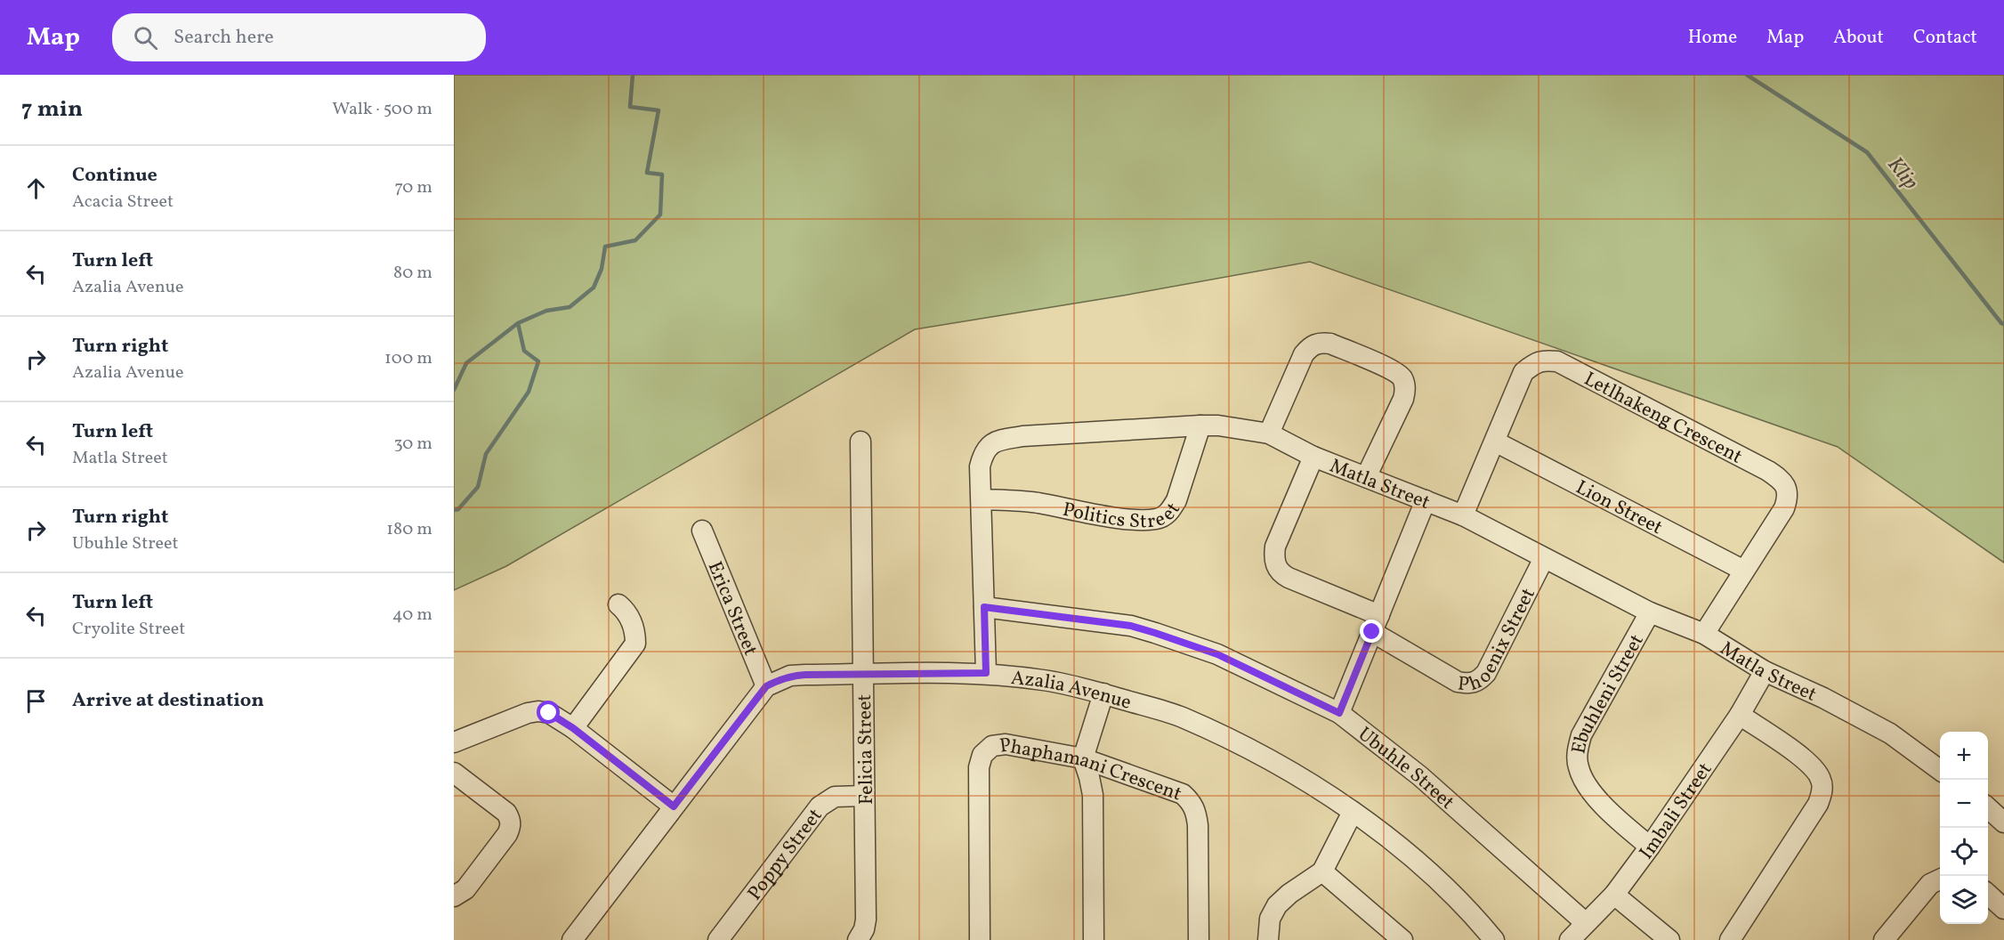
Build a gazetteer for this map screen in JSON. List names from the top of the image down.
{
  "streets": {
    "street": [
      "Letlhakeng Crescent",
      "Matla Street",
      "Politics Street",
      "Lion Street",
      "Erica Street",
      "Phoenix Street",
      "Azalia Avenue",
      "Ebuhleni Street",
      "Felicia Street",
      "Ubuhle Street",
      "Phaphamani Crescent",
      "Imbali Street",
      "Poppy Street"
    ]
  },
  "crossings": [
    ["Letlhakeng Crescent", "Matla Street"],
    ["Letlhakeng Crescent", "Lion Street"],
    ["Matla Street", "Politics Street"],
    ["Matla Street", "Phoenix Street"],
    ["Matla Street", "Azalia Avenue"],
    ["Matla Street", "Ebuhleni Street"],
    ["Matla Street", "Ubuhle Street"],
    ["Matla Street", "Imbali Street"],
    ["Erica Street", "Azalia Avenue"],
    ["Azalia Avenue", "Felicia Street"],
    ["Ebuhleni Street", "Imbali Street"],
    ["Felicia Street", "Poppy Street"],
    ["Ubuhle Street", "Imbali Street"]
  ],
  "water": ["Klip"],
  "page": {
    "header": "Map",
    "search": "Search here",
    "nav": [
      "Home",
      "Map",
      "About",
      "Contact"
    ],
    "heading": ["7 min", "Walk · 500 m"],
    "list": [
      ["Continue", "Acacia Street", "70 m"],
      ["Turn left", "Azalia Avenue", "80 m"],
      ["Turn right", "Azalia Avenue", "100 m"],
      ["Turn left", "Matla Street", "30 m"],
      ["Turn right", "Ubuhle Street", "180 m"],
      ["Turn left", "Cryolite Street", "40 m"],
      "Arrive at destination"
    ],
    "map_buttons": ["+", "−"]
  }
}
